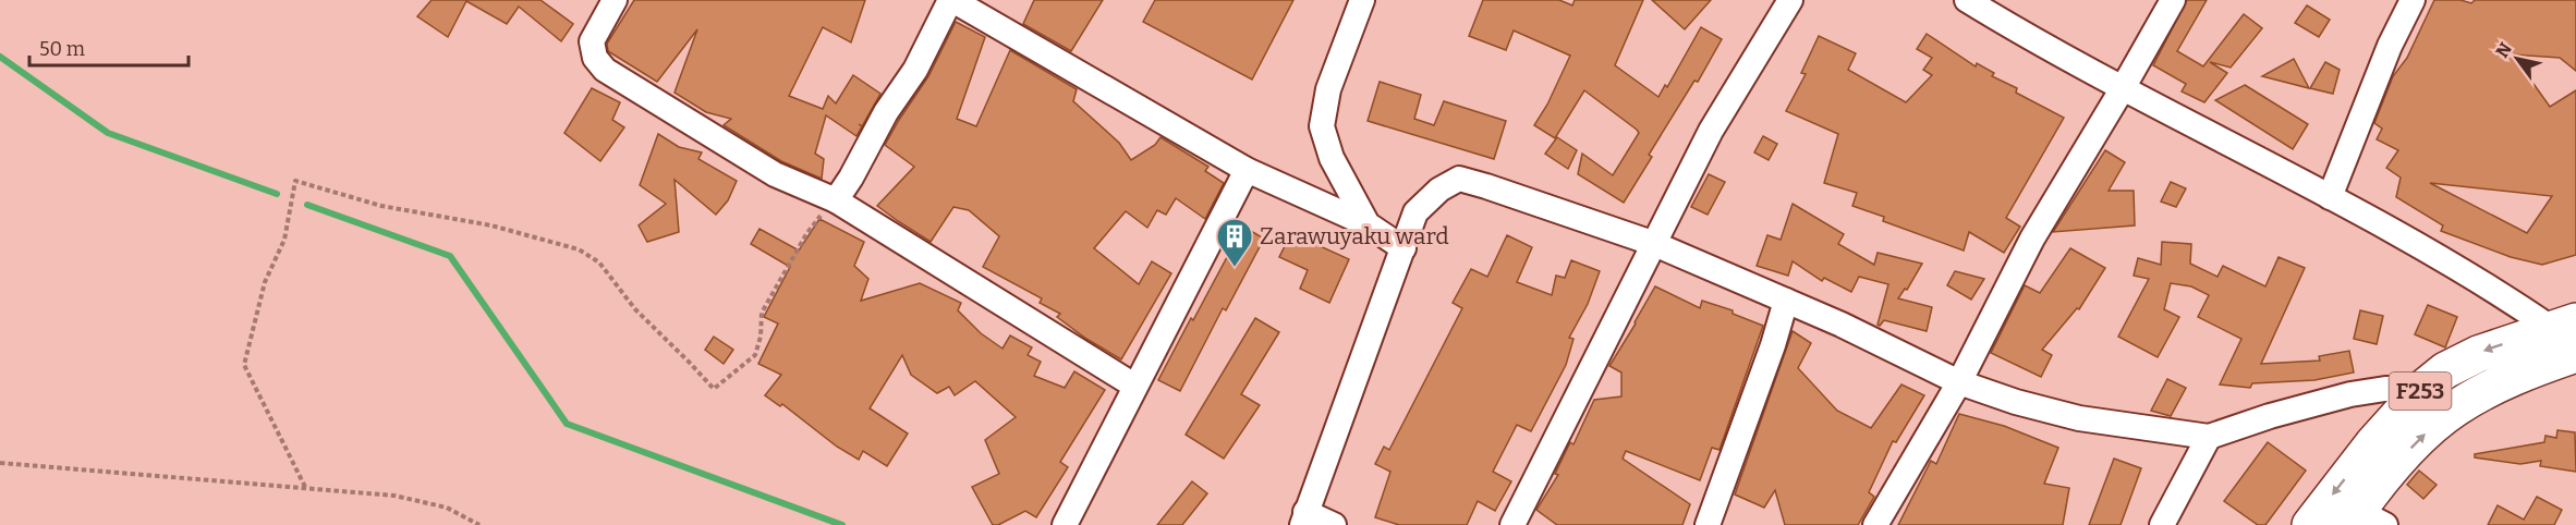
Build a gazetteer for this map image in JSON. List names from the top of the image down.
{
  "streets": {
    "main road": ["F253"]
  },
  "places": {
    "building": ["Zarawuyaku ward"]
  },
  "scale_bar": "50 m",
  "north": "top left"
}
